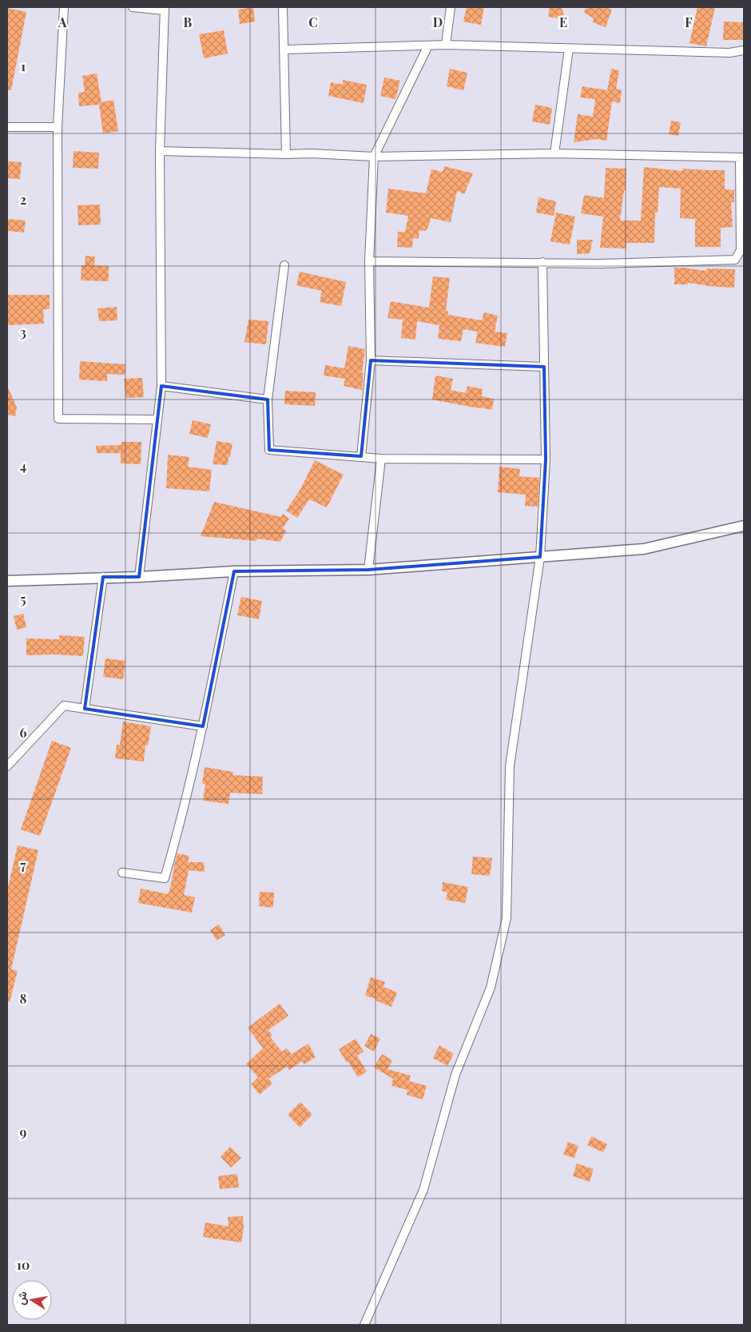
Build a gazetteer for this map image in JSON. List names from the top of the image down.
{
  "north": "left",
  "grid": {
    "columns": [
      "A",
      "B",
      "C",
      "D",
      "E",
      "F"
    ],
    "rows": [
      "1",
      "2",
      "3",
      "4",
      "5",
      "6",
      "7",
      "8",
      "9",
      "10"
    ]
  }
}
